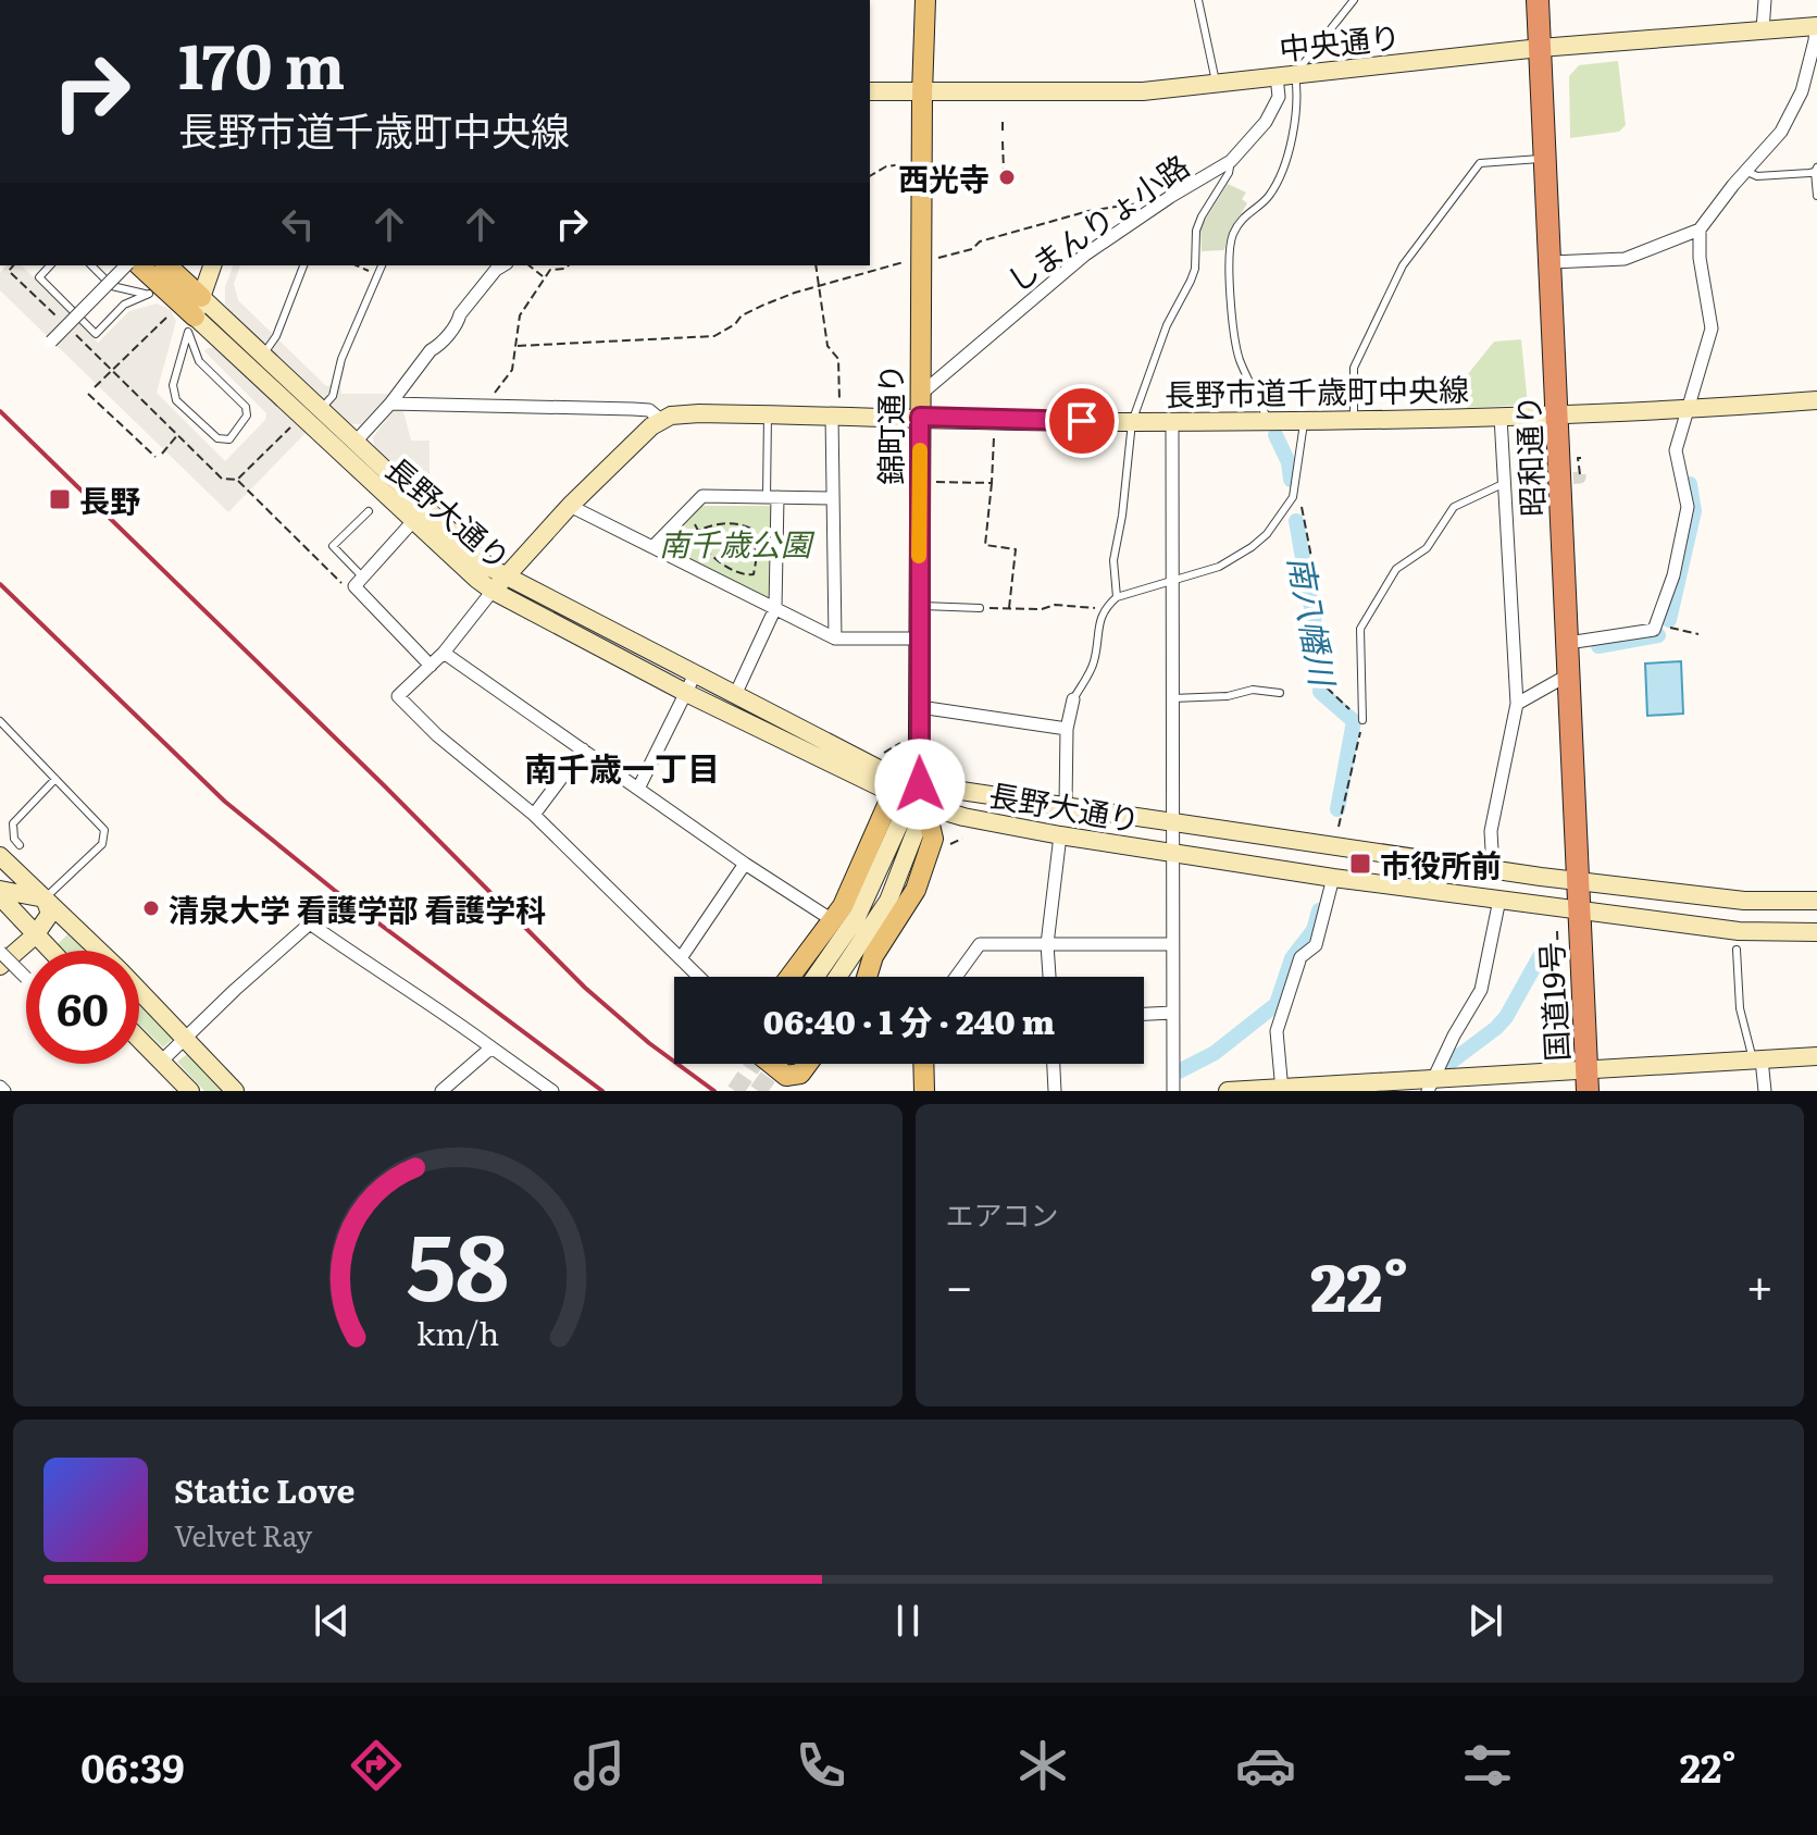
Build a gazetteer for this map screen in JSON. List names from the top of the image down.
{
  "streets": {
    "highway": ["昭和通り", "国道19号"],
    "main road": ["錦町通り"],
    "street": [
      "中央通り",
      "しまんりょ小路",
      "長野市道千歳町中央線",
      "長野大通り"
    ]
  },
  "crossings": [
    ["中央通り", "しまんりょ小路"],
    ["中央通り", "錦町通り"],
    ["中央通り", "昭和通り"],
    ["しまんりょ小路", "錦町通り"],
    ["長野市道千歳町中央線", "錦町通り"],
    ["長野市道千歳町中央線", "昭和通り"],
    ["錦町通り", "長野大通り"],
    ["昭和通り", "長野大通り"],
    ["昭和通り", "国道19号"],
    ["長野大通り", "国道19号"]
  ],
  "districts": ["南千歳一丁目"],
  "water": ["南八幡川"],
  "parks": ["南千歳公園"],
  "places": {
    "other": ["西光寺", "清泉大学 看護学部 看護学科"],
    "transit": ["長野", "市役所前"]
  },
  "page": {
    "turn": ["170 m", "長野市道千歳町中央線"],
    "limit": "60",
    "trip": "06:40 · 1 分 · 240 m",
    "tile": "エアコン",
    "heat": ["−", "22°", "+"],
    "song": ["Static Love", "Velvet Ray"],
    "tabs": ["06:39", "22°"],
    "gauge": ["58", "km/h"]
  }
}
